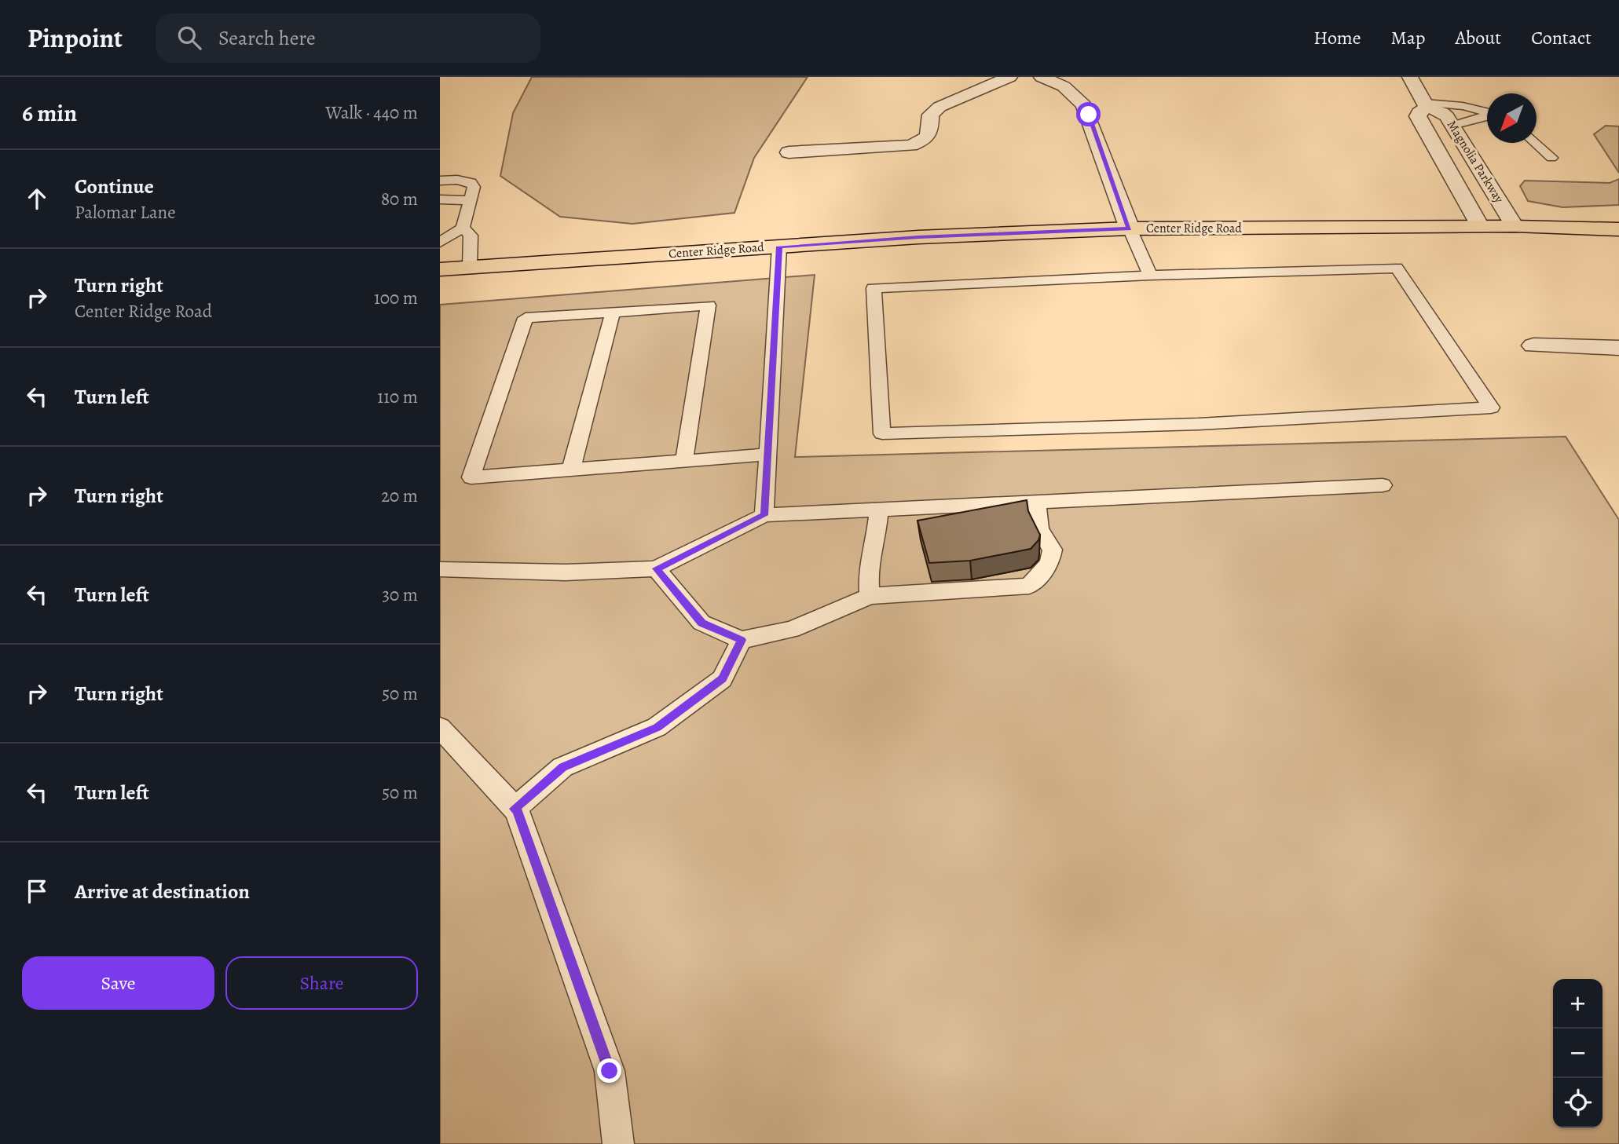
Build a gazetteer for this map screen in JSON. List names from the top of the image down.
{
  "streets": {
    "main road": ["Center Ridge Road"],
    "street": ["Magnolia Parkway"]
  },
  "crossings": [
    ["Magnolia Parkway", "Center Ridge Road"]
  ],
  "north": "bottom left",
  "page": {
    "header": "Pinpoint",
    "search": "Search here",
    "nav": [
      "Home",
      "Map",
      "About",
      "Contact"
    ],
    "heading": ["6 min", "Walk · 440 m"],
    "list": [
      ["Continue", "Palomar Lane", "80 m"],
      ["Turn right", "Center Ridge Road", "100 m"],
      ["Turn left", "110 m"],
      ["Turn right", "20 m"],
      ["Turn left", "30 m"],
      ["Turn right", "50 m"],
      ["Turn left", "50 m"],
      "Arrive at destination"
    ],
    "buttons": ["Save", "Share"],
    "map_buttons": ["+", "−"]
  }
}
